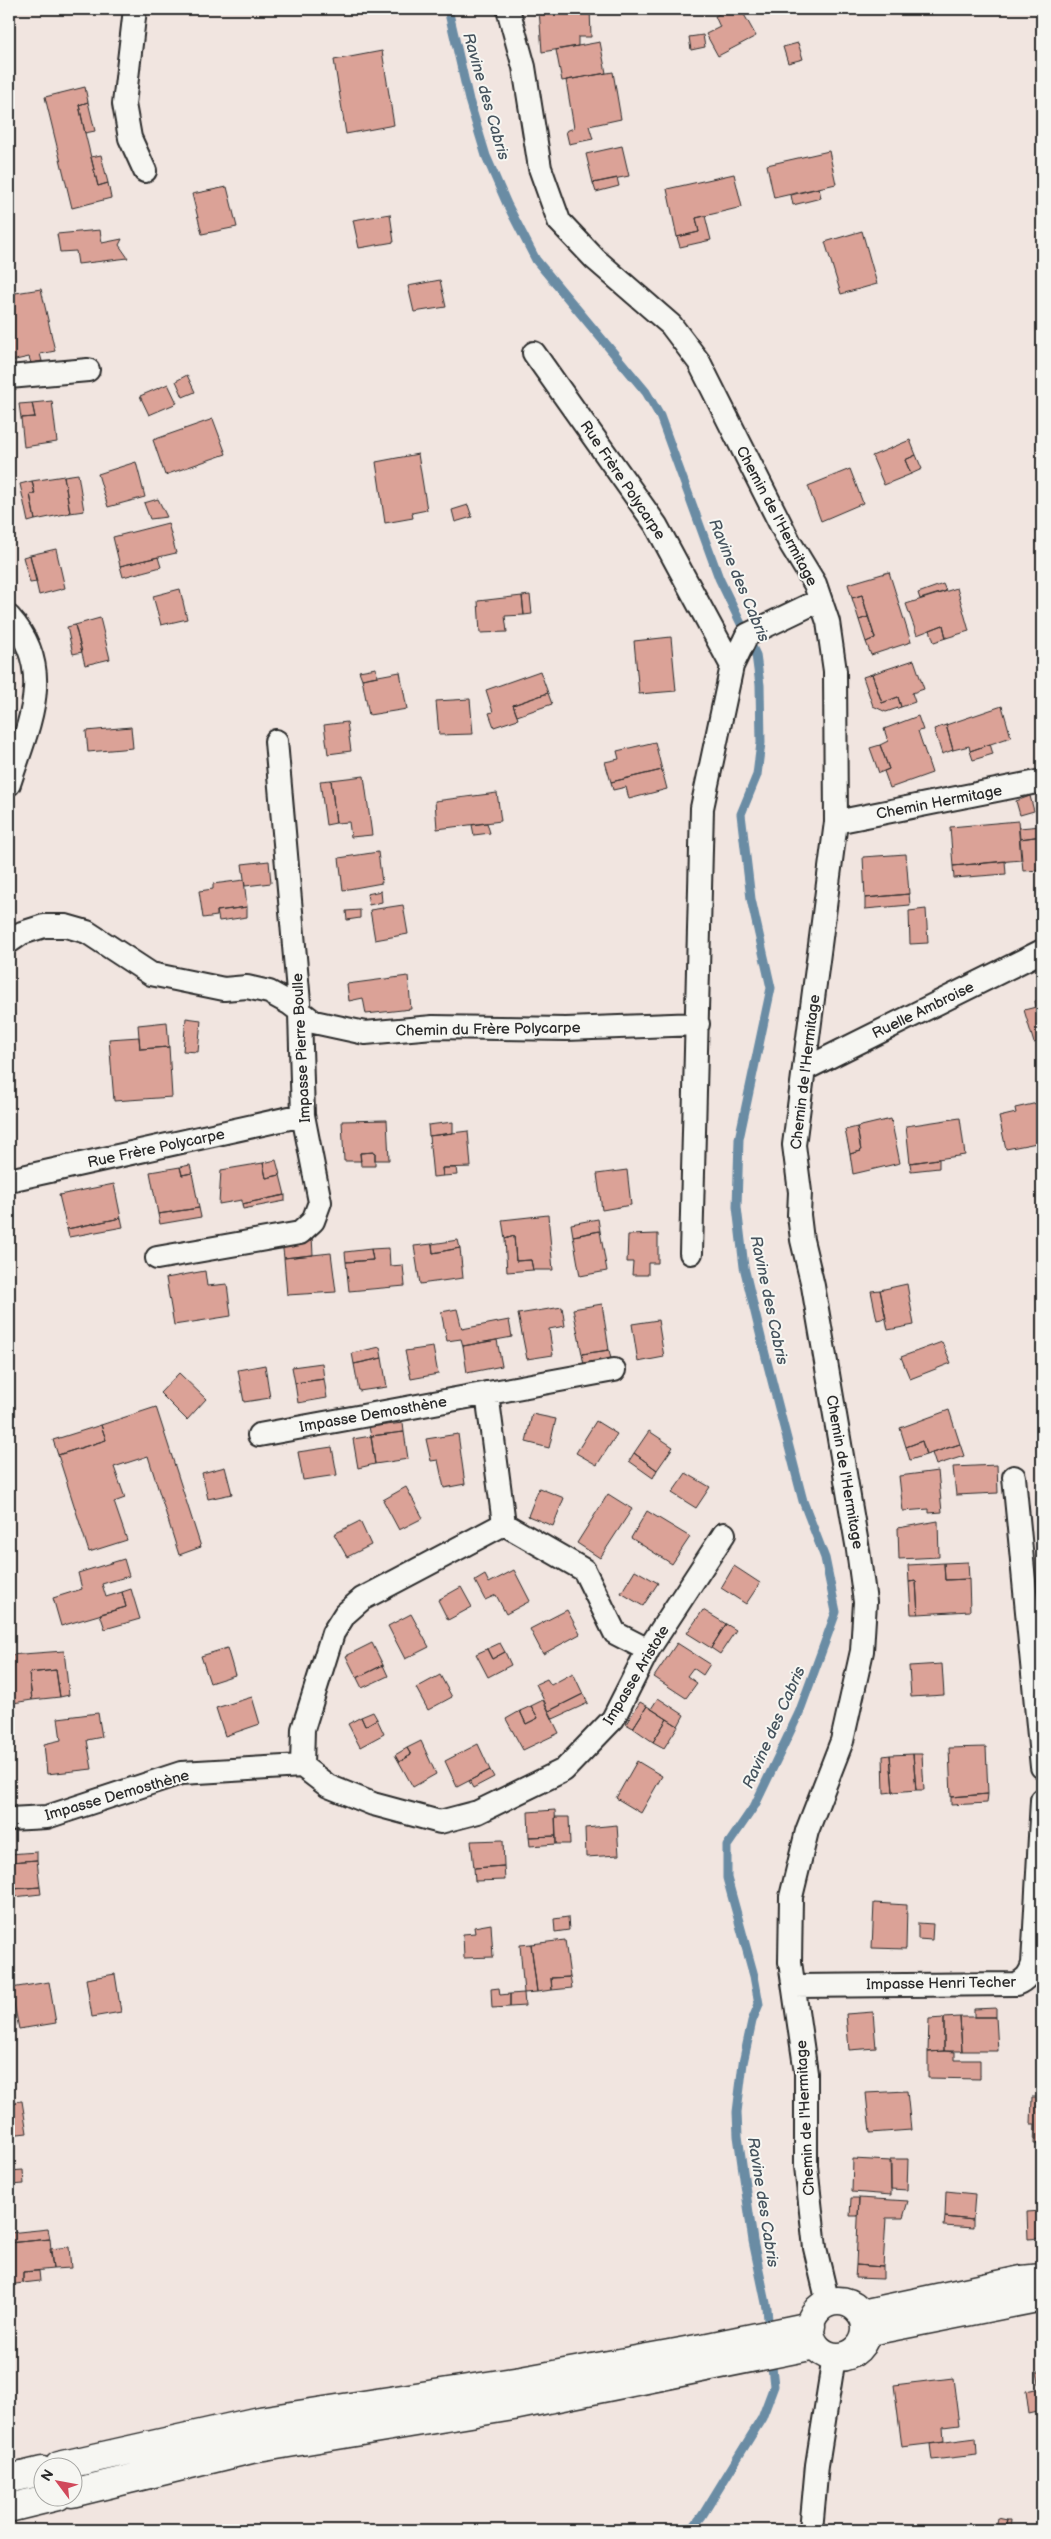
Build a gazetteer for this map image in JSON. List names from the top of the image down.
{
  "streets": {
    "street": [
      "Rue Frère Polycarpe",
      "Chemin de l'Hermitage",
      "Chemin Hermitage",
      "Ruelle Ambroise",
      "Chemin du Frère Polycarpe",
      "Impasse Pierre Boulle",
      "Impasse Demosthène",
      "Impasse Aristote",
      "Impasse Henri Techer"
    ]
  },
  "crossings": [
    ["Rue Frère Polycarpe", "Impasse Pierre Boulle"],
    ["Chemin de l'Hermitage", "Chemin Hermitage"],
    ["Chemin de l'Hermitage", "Ruelle Ambroise"],
    ["Chemin de l'Hermitage", "Impasse Henri Techer"],
    ["Chemin du Frère Polycarpe", "Impasse Pierre Boulle"],
    ["Impasse Demosthène", "Impasse Aristote"]
  ],
  "water": ["Ravine des Cabris"],
  "north": "top left"
}
